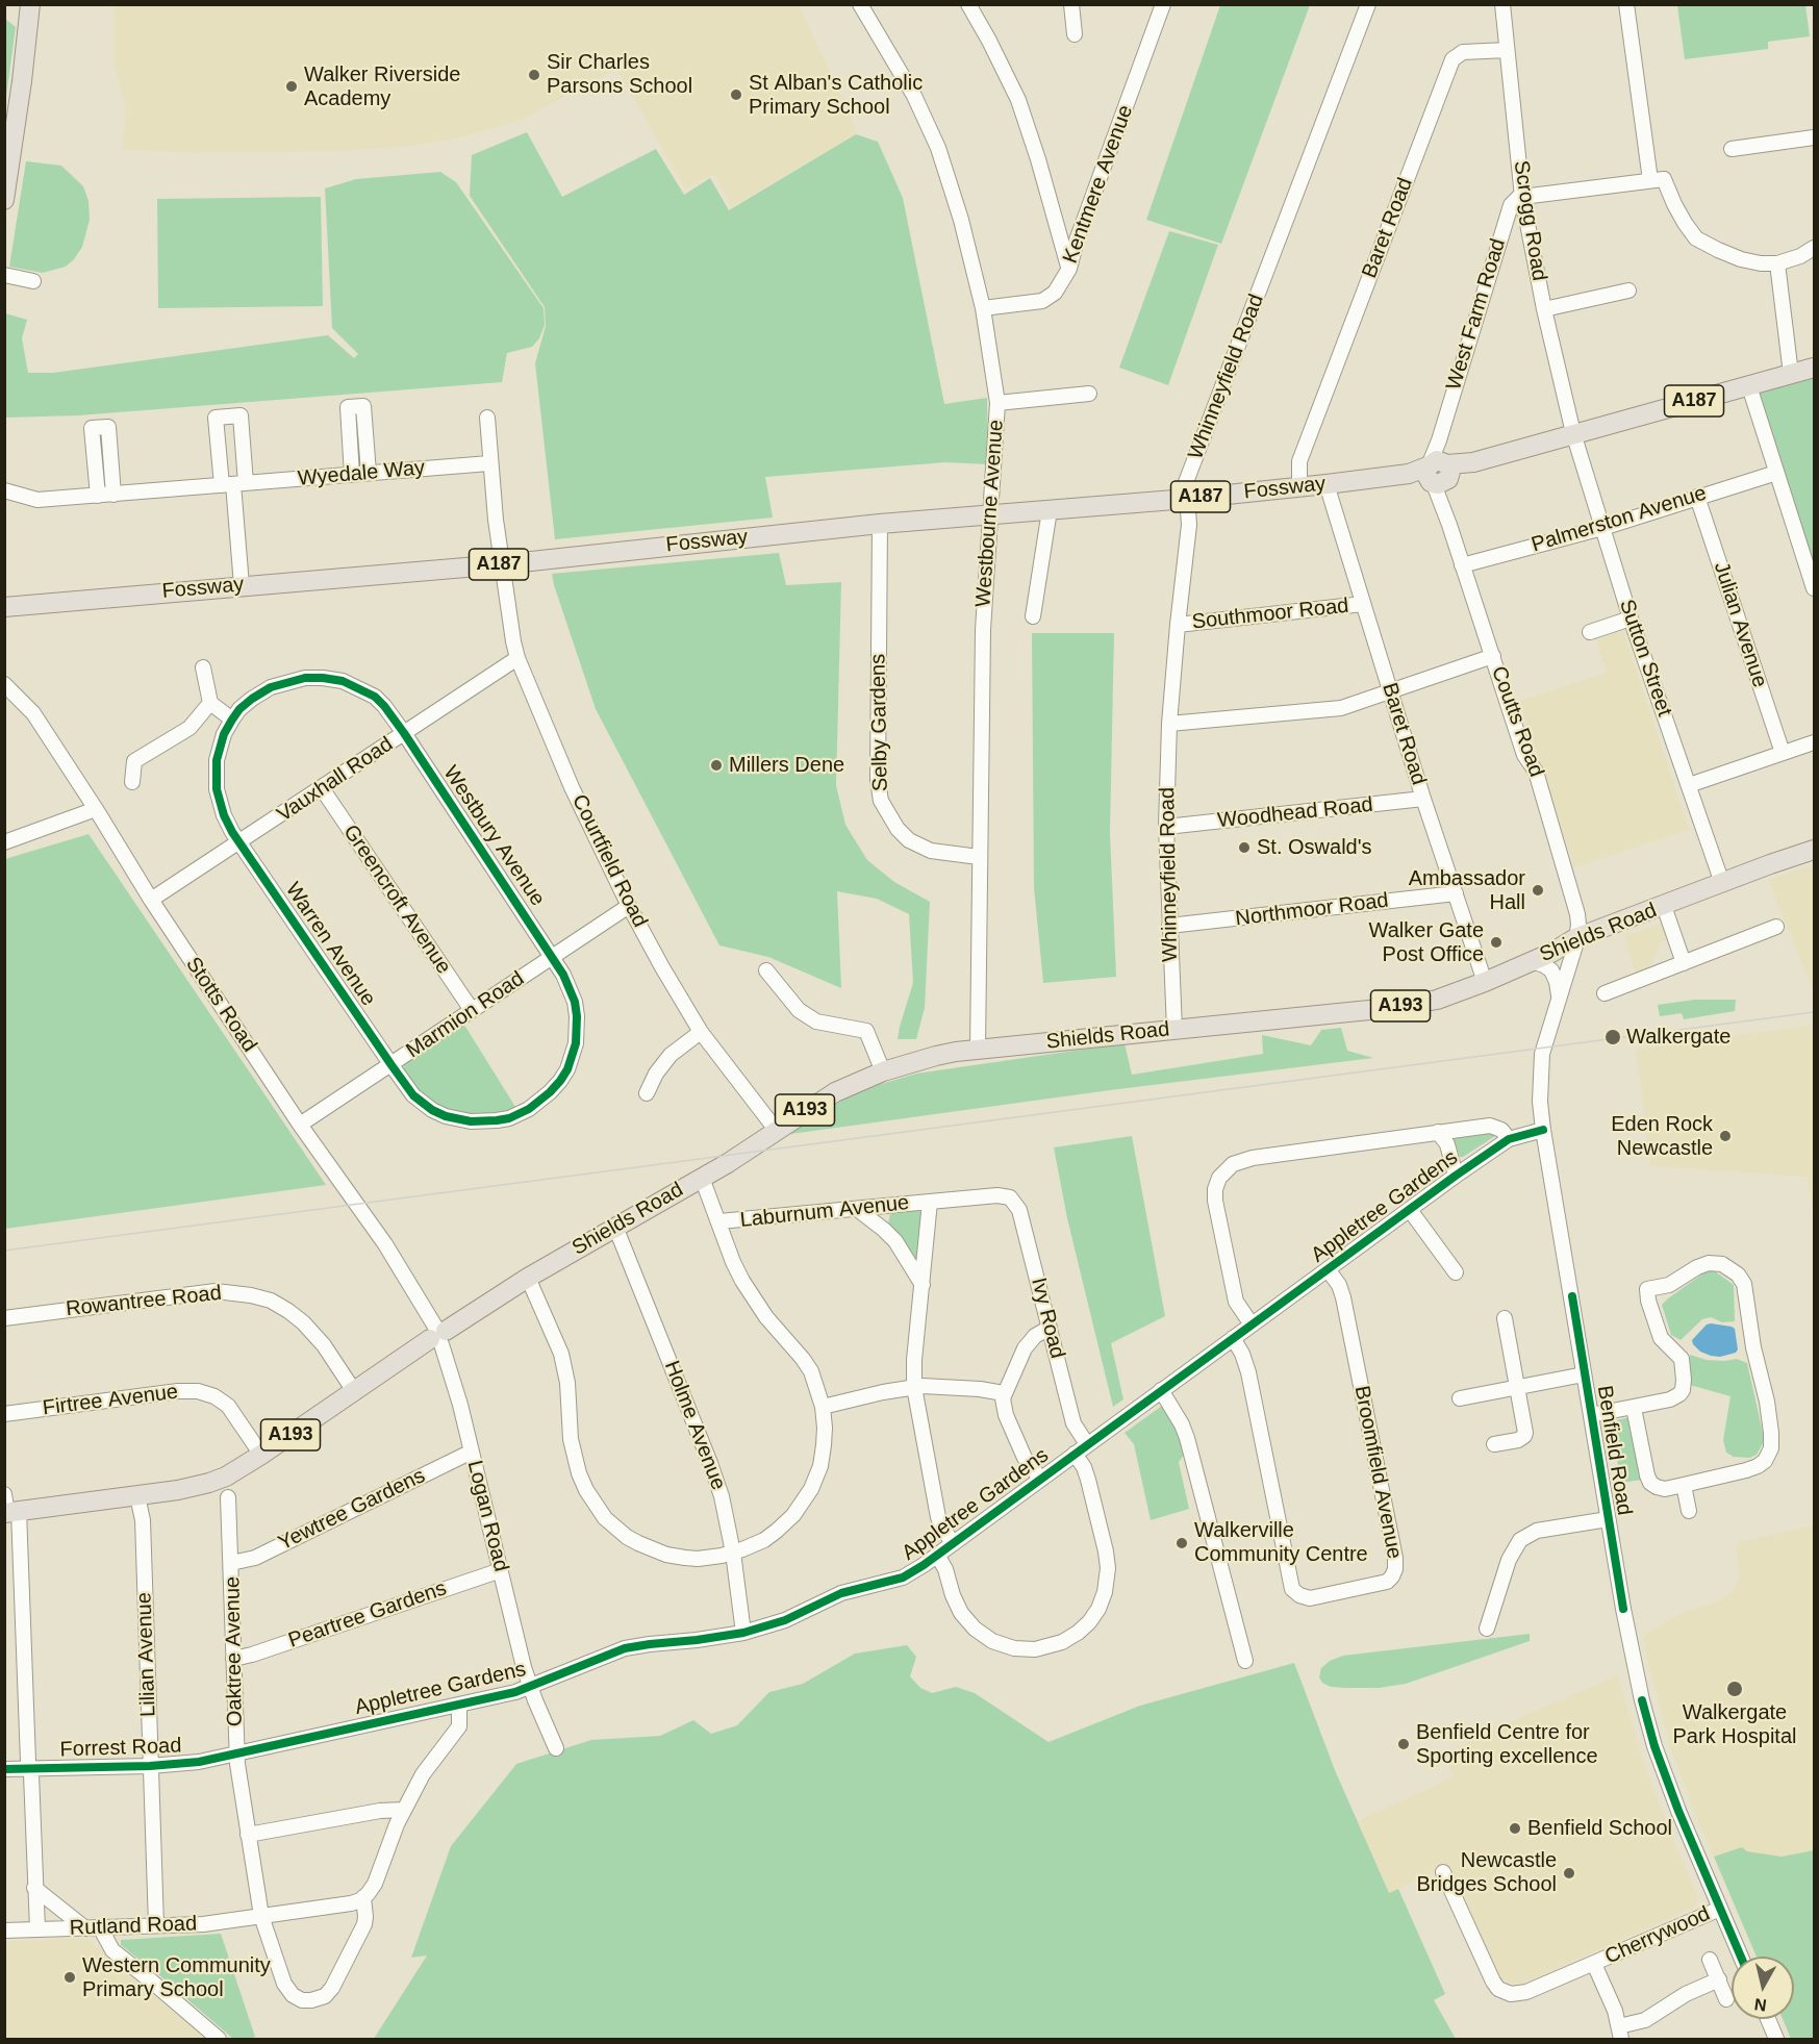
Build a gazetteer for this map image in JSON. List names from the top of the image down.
{
  "streets": {
    "main road": [
      "A187",
      "Fossway",
      "Shields Road",
      "A193"
    ],
    "street": [
      "Kentmere Avenue",
      "Scrogg Road",
      "Baret Road",
      "West Farm Road",
      "Whinneyfield Road",
      "Wyedale Way",
      "Westbourne Avenue",
      "Palmerston Avenue",
      "Southmoor Road",
      "Julian Avenue",
      "Sutton Street",
      "Coutts Road",
      "Selby Gardens",
      "Vauxhall Road",
      "Woodhead Road",
      "Westbury Avenue",
      "Courtfield Road",
      "Greencroft Avenue",
      "Northmoor Road",
      "Warren Avenue",
      "Stotts Road",
      "Marmion Road",
      "Appletree Gardens",
      "Laburnum Avenue",
      "Rowantree Road",
      "Ivy Road",
      "Firtree Avenue",
      "Holme Avenue",
      "Benfield Road",
      "Broomfield Avenue",
      "Yewtree Gardens",
      "Logan Road",
      "Peartree Gardens",
      "Oaktree Avenue",
      "Lilian Avenue",
      "Forrest Road",
      "Rutland Road",
      "Cherrywood"
    ]
  },
  "crossings": [
    ["Kentmere Avenue", "Westbourne Avenue"],
    ["Scrogg Road", "Baret Road"],
    ["Scrogg Road", "West Farm Road"],
    ["Scrogg Road", "Fossway"],
    ["Scrogg Road", "Sutton Street"],
    ["Baret Road", "Fossway"],
    ["Baret Road", "Southmoor Road"],
    ["Baret Road", "Woodhead Road"],
    ["Baret Road", "Northmoor Road"],
    ["Baret Road", "Shields Road"],
    ["West Farm Road", "Fossway"],
    ["West Farm Road", "Coutts Road"],
    ["Whinneyfield Road", "Fossway"],
    ["Whinneyfield Road", "Southmoor Road"],
    ["Whinneyfield Road", "Woodhead Road"],
    ["Whinneyfield Road", "Northmoor Road"],
    ["Whinneyfield Road", "Shields Road"],
    ["Fossway", "Westbourne Avenue"],
    ["Fossway", "Sutton Street"],
    ["Fossway", "Coutts Road"],
    ["Fossway", "Selby Gardens"],
    ["Fossway", "Courtfield Road"],
    ["Westbourne Avenue", "Selby Gardens"],
    ["Westbourne Avenue", "Shields Road"],
    ["Palmerston Avenue", "Julian Avenue"],
    ["Palmerston Avenue", "Sutton Street"],
    ["Palmerston Avenue", "Coutts Road"],
    ["Sutton Street", "Shields Road"],
    ["Coutts Road", "Shields Road"],
    ["Coutts Road", "Benfield Road"],
    ["Vauxhall Road", "Westbury Avenue"],
    ["Vauxhall Road", "Courtfield Road"],
    ["Vauxhall Road", "Greencroft Avenue"],
    ["Vauxhall Road", "Warren Avenue"],
    ["Vauxhall Road", "Stotts Road"],
    ["Westbury Avenue", "Warren Avenue"],
    ["Westbury Avenue", "Marmion Road"],
    ["Courtfield Road", "Shields Road"],
    ["Courtfield Road", "Marmion Road"],
    ["Greencroft Avenue", "Marmion Road"],
    ["Shields Road", "Stotts Road"],
    ["Shields Road", "A193"],
    ["Shields Road", "Rowantree Road"],
    ["Shields Road", "Firtree Avenue"],
    ["Shields Road", "Holme Avenue"],
    ["Shields Road", "Benfield Road"],
    ["Shields Road", "Logan Road"],
    ["Shields Road", "Lilian Avenue"],
    ["Warren Avenue", "Marmion Road"],
    ["Stotts Road", "Marmion Road"],
    ["Stotts Road", "Logan Road"],
    ["A193", "Lilian Avenue"],
    ["Appletree Gardens", "Ivy Road"],
    ["Appletree Gardens", "Holme Avenue"],
    ["Appletree Gardens", "Benfield Road"],
    ["Appletree Gardens", "Broomfield Avenue"],
    ["Appletree Gardens", "Logan Road"],
    ["Appletree Gardens", "Oaktree Avenue"],
    ["Appletree Gardens", "Forrest Road"],
    ["Laburnum Avenue", "Ivy Road"],
    ["Benfield Road", "Cherrywood"],
    ["Yewtree Gardens", "Logan Road"],
    ["Yewtree Gardens", "Oaktree Avenue"],
    ["Logan Road", "Peartree Gardens"],
    ["Peartree Gardens", "Oaktree Avenue"],
    ["Oaktree Avenue", "Forrest Road"],
    ["Oaktree Avenue", "Rutland Road"],
    ["Lilian Avenue", "Forrest Road"],
    ["Lilian Avenue", "Rutland Road"]
  ],
  "places": [
    "Sir Charles Parsons School",
    "Walker Riverside Academy",
    "St Alban's Catholic Primary School",
    "Millers Dene",
    "St. Oswald's",
    "Ambassador Hall",
    "Walker Gate Post Office",
    "Walkergate",
    "Eden Rock Newcastle",
    "Walkerville Community Centre",
    "Walkergate Park Hospital",
    "Benfield Centre for Sporting excellence",
    "Benfield School",
    "Newcastle Bridges School",
    "Western Community Primary School"
  ],
  "north": "bottom"
}
